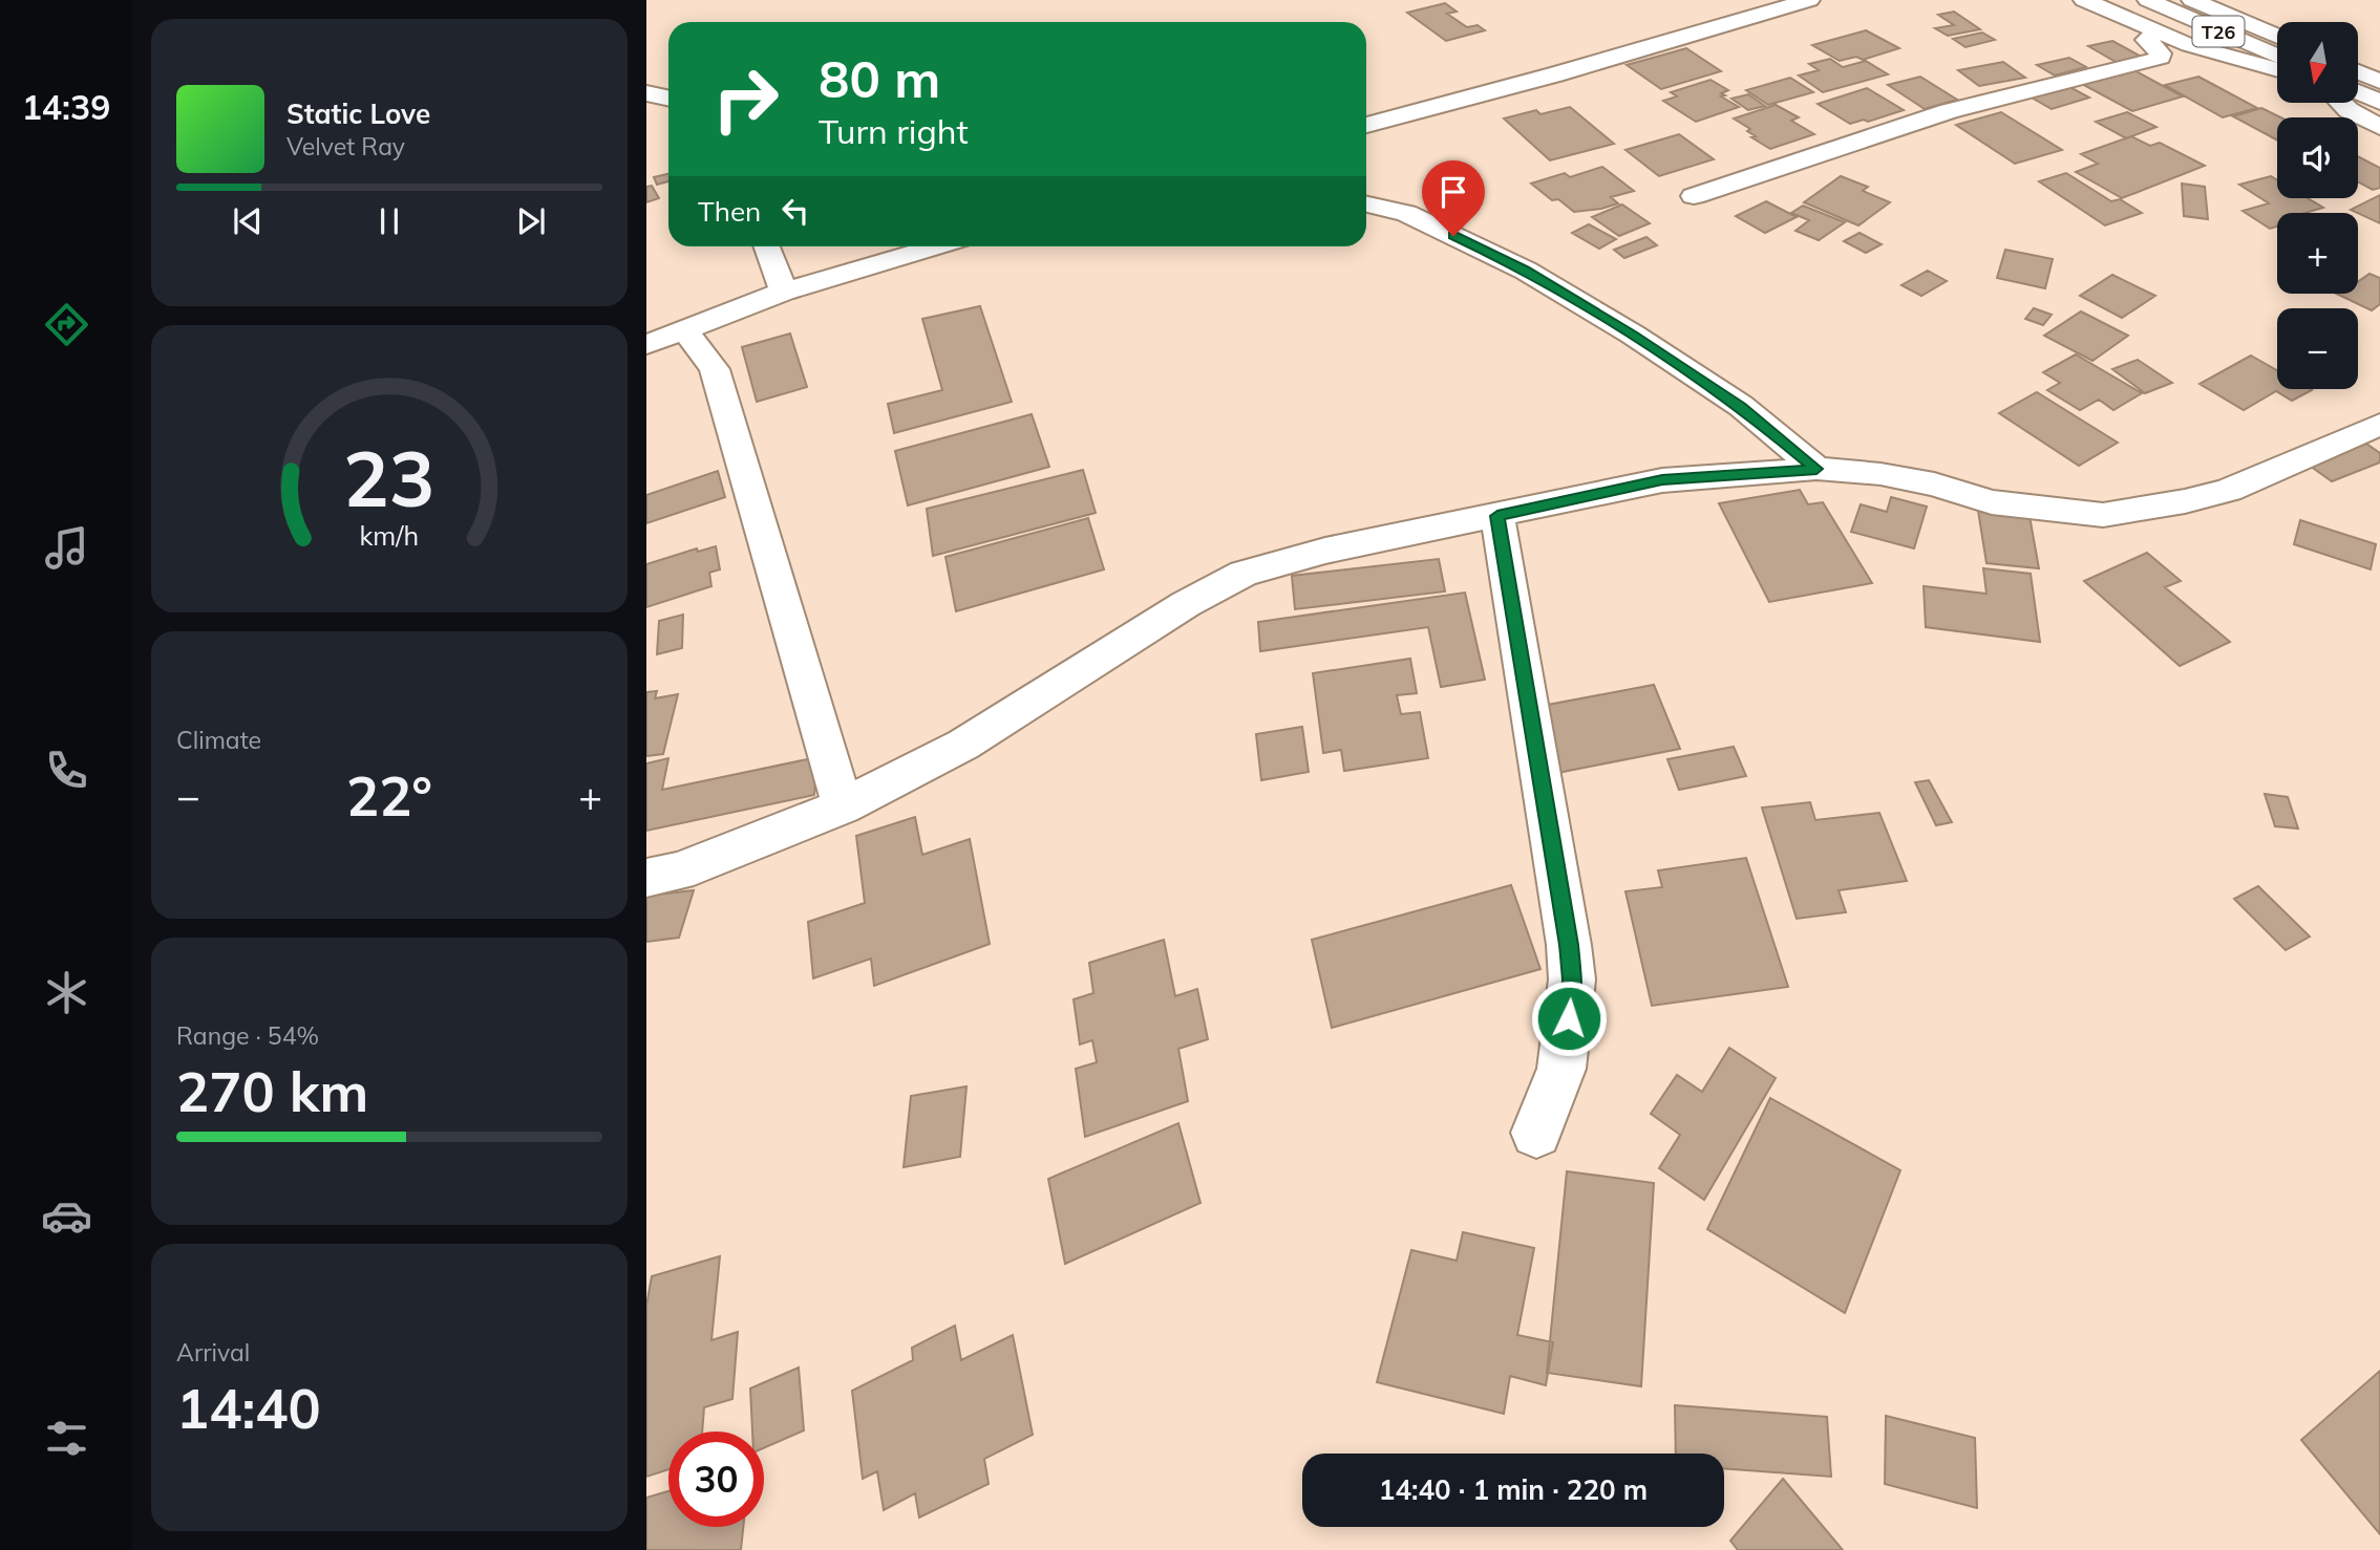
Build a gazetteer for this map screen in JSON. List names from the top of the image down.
{
  "streets": {
    "main road": ["T26"]
  },
  "north": "bottom",
  "page": {
    "tabs": "14:39",
    "map_buttons": ["+", "−"],
    "turn": ["80 m", "Turn right"],
    "song": ["Static Love", "Velvet Ray"],
    "then": "Then",
    "tile": [
      "Climate",
      ["Range · 54%", "270 km"],
      ["Arrival", "14:40"]
    ],
    "heat": ["−", "22°", "+"],
    "limit": "30",
    "trip": "14:40 · 1 min · 220 m",
    "gauge": ["23", "km/h"]
  }
}
